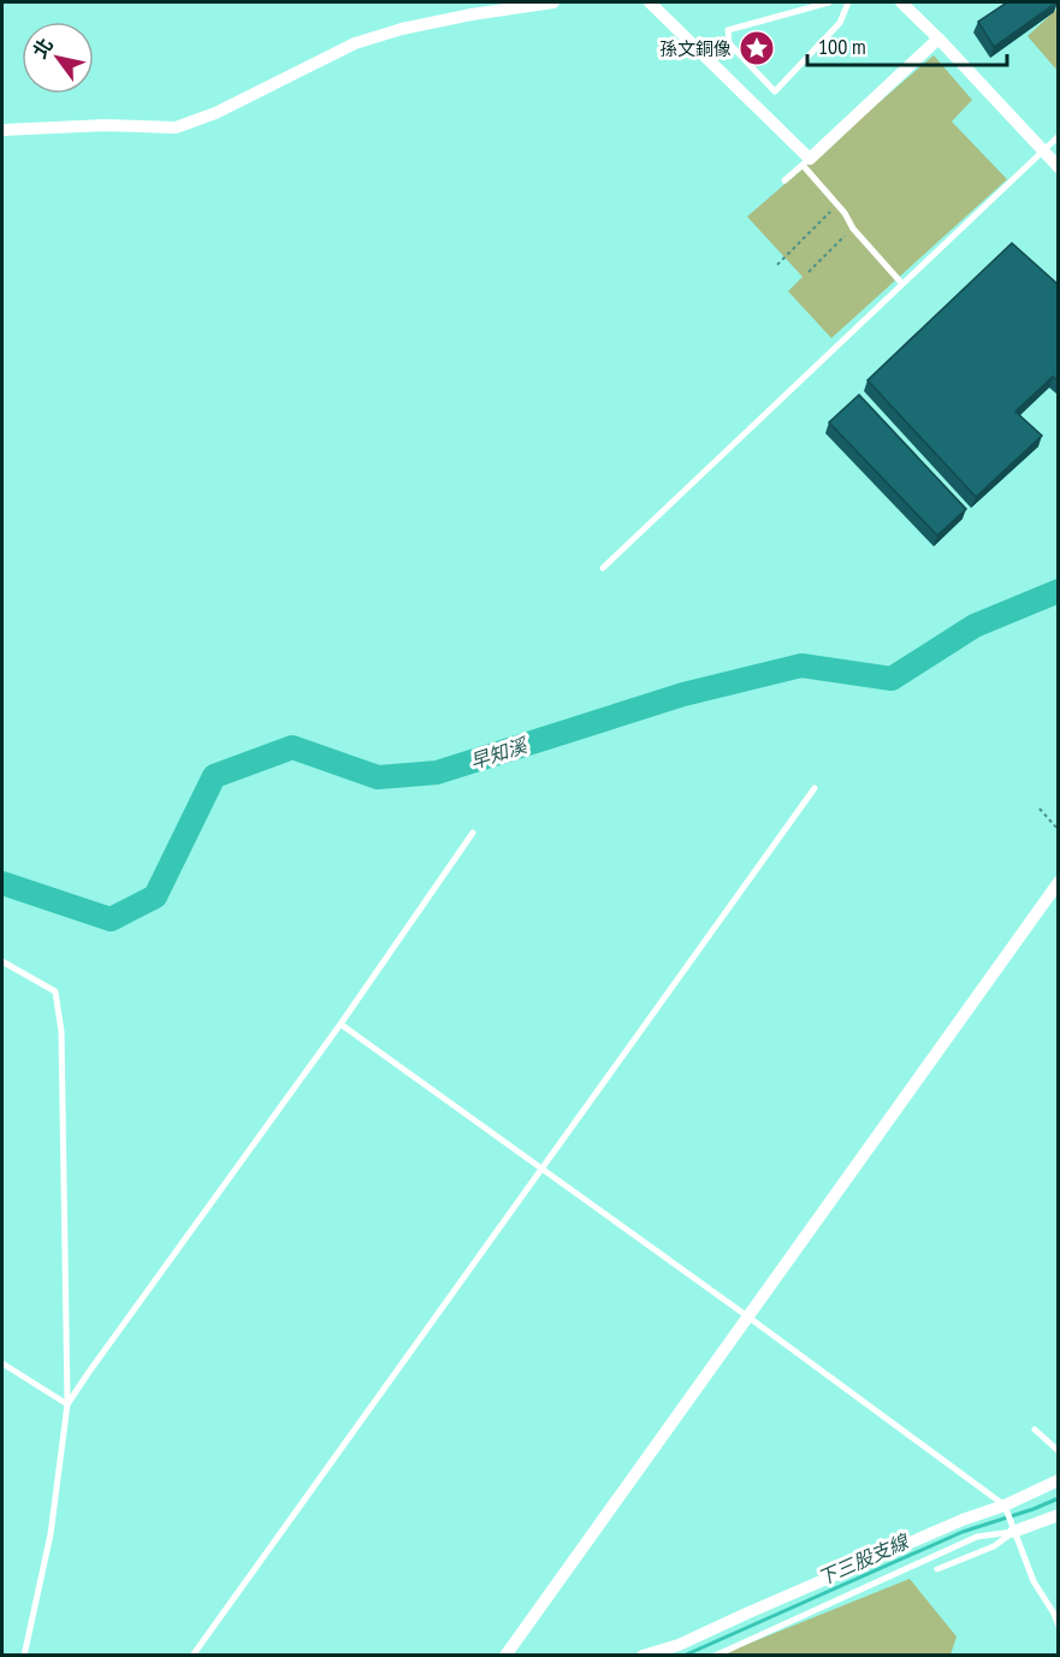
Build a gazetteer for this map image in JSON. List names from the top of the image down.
{
  "water": ["早知溪", "下三股支線"],
  "places": {
    "place": ["孫文銅像"]
  },
  "scale_bar": "100 m",
  "north": "top left"
}
